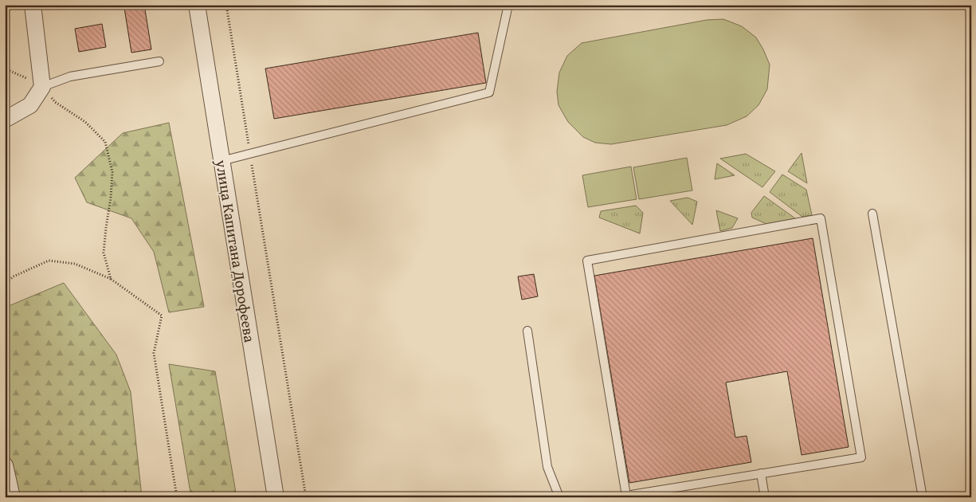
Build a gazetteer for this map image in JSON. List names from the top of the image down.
{
  "streets": {
    "street": ["улица Капитана Дорофеева"]
  }
}
